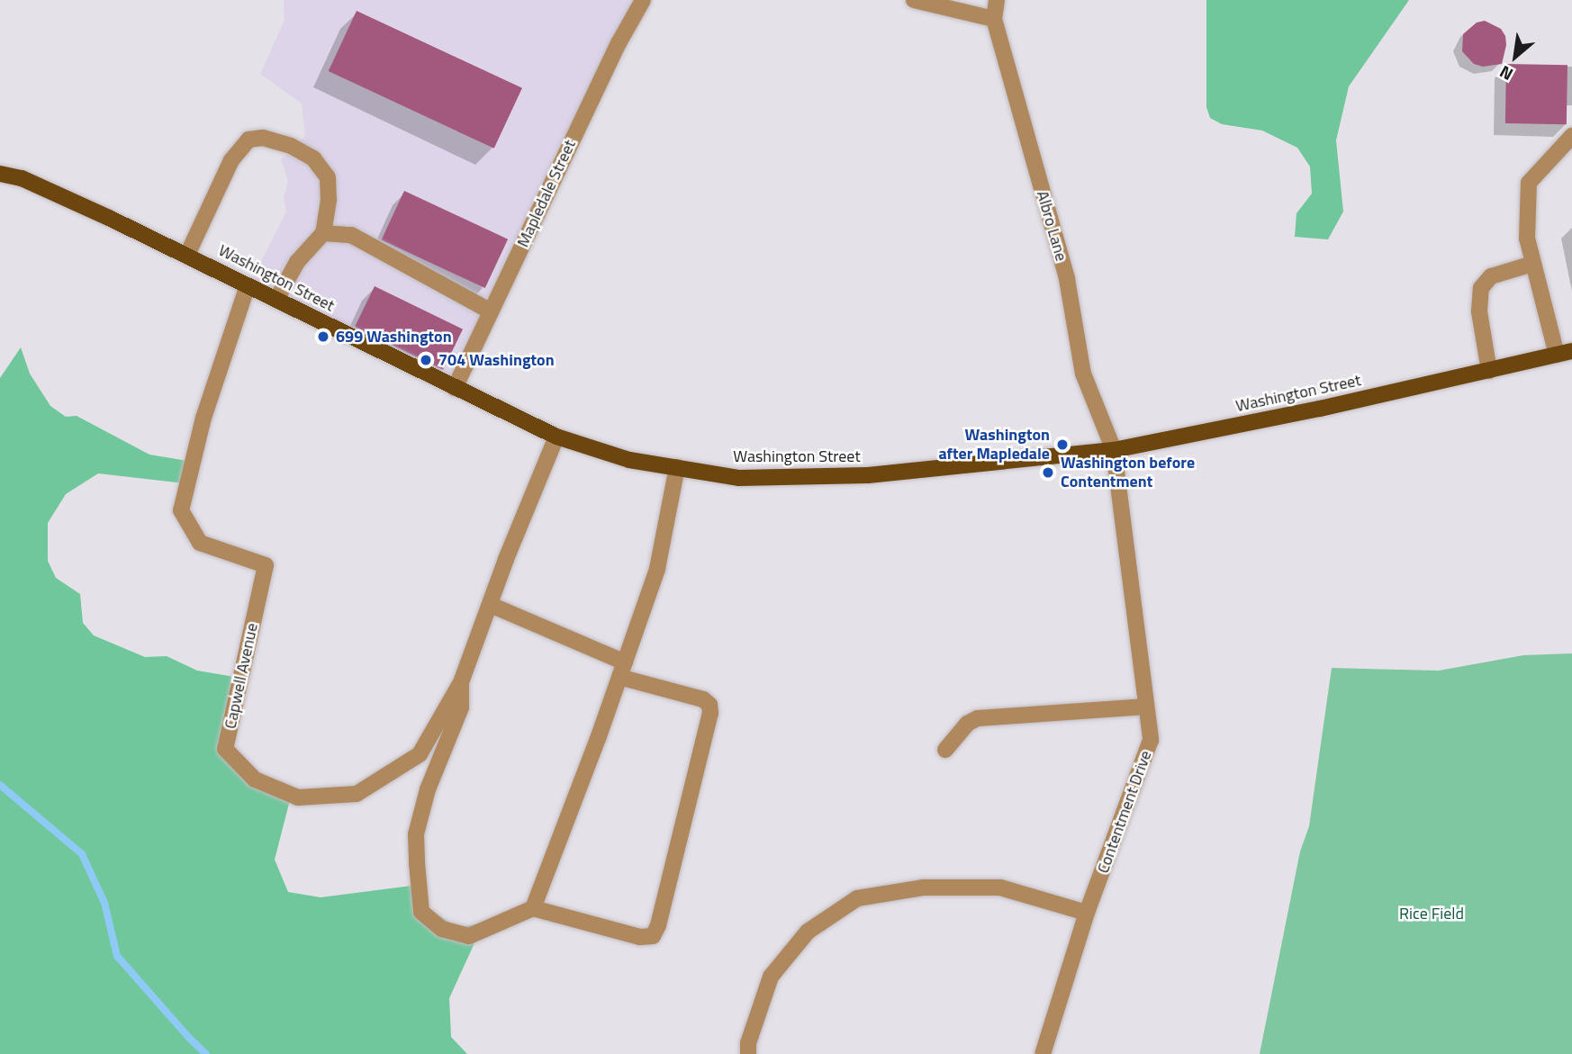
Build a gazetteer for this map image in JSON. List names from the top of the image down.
{
  "streets": {
    "main road": ["Washington Street"],
    "street": [
      "Mapledale Street",
      "Albro Lane",
      "Capwell Avenue",
      "Contentment Drive"
    ]
  },
  "crossings": [
    ["Mapledale Street", "Washington Street"],
    ["Albro Lane", "Washington Street"],
    ["Albro Lane", "Contentment Drive"],
    ["Washington Street", "Capwell Avenue"],
    ["Washington Street", "Contentment Drive"]
  ],
  "parks": ["Rice Field"],
  "places": [
    "699 Washington",
    "704 Washington",
    "Washington after Mapledale",
    "Washington before Contentment"
  ],
  "north": "bottom left"
}
